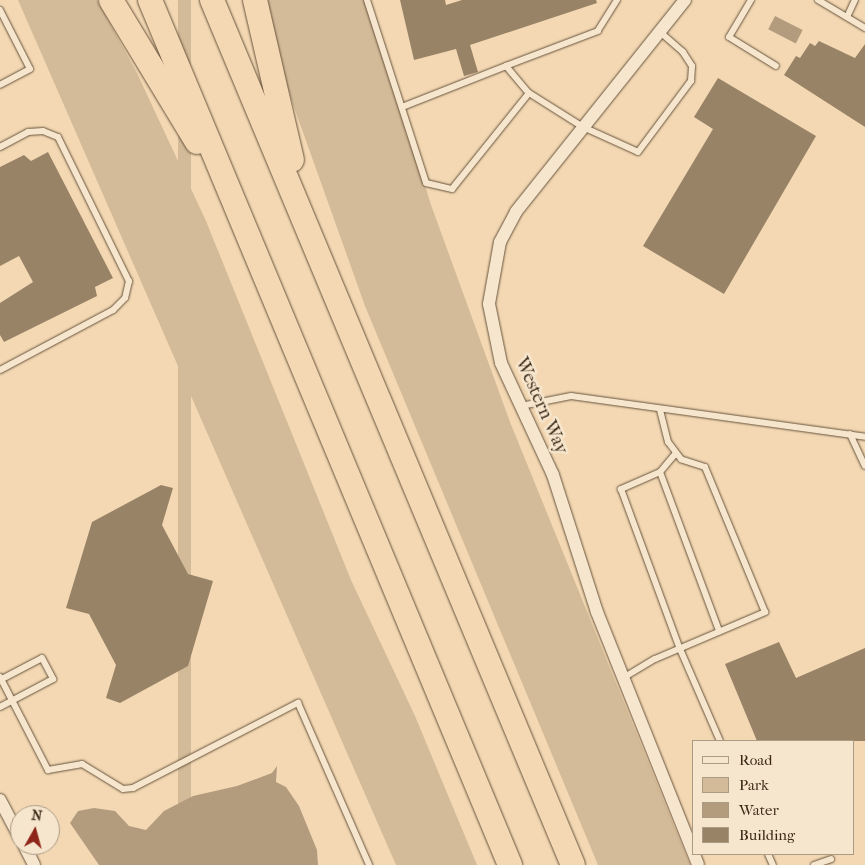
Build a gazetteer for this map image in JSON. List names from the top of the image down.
{
  "streets": {
    "street": ["Western Way"]
  },
  "legend": [
    "Road",
    "Park",
    "Water",
    "Building"
  ],
  "north": "top"
}
